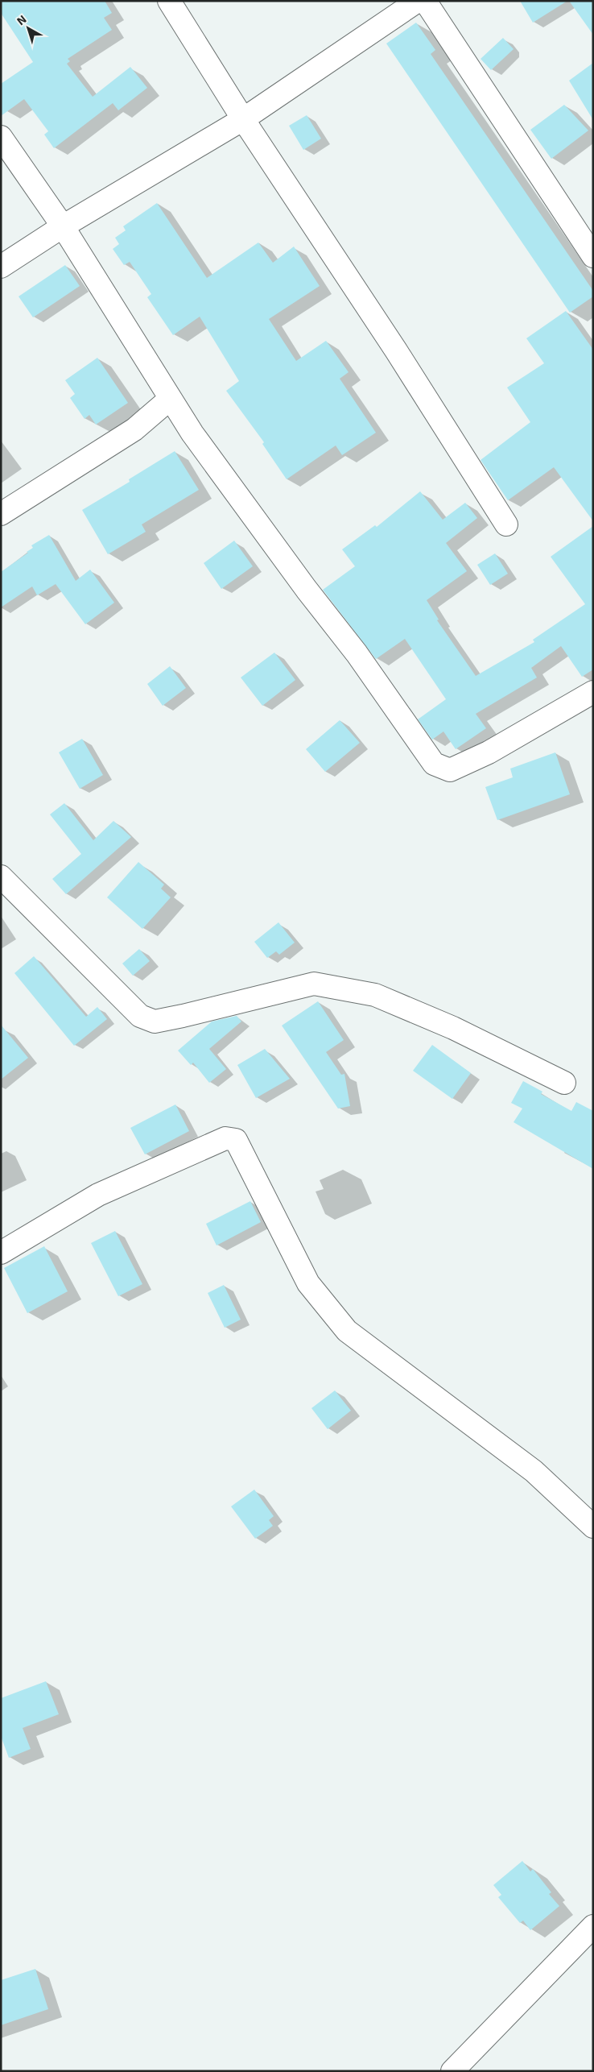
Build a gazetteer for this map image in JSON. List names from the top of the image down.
{
  "north": "top left"
}
